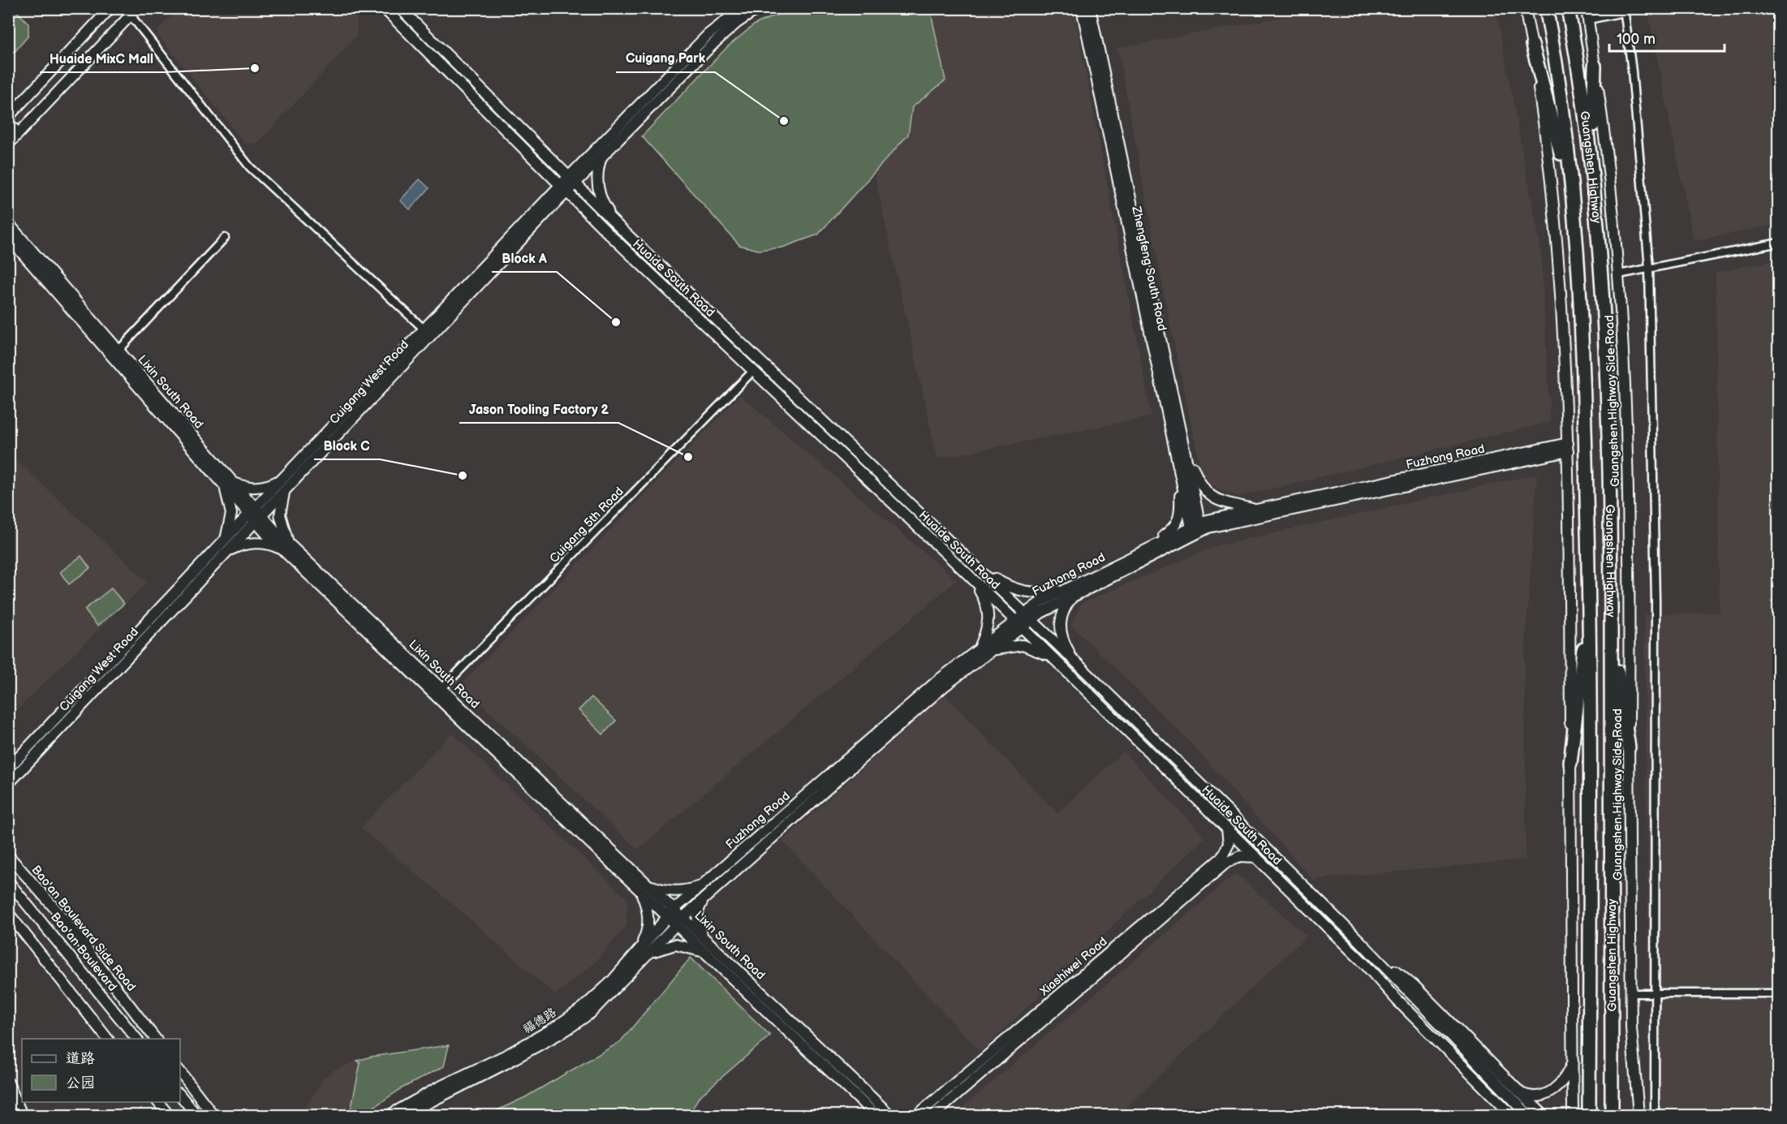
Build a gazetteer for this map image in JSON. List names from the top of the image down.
{
  "streets": {
    "highway": ["Guangshen Highway"],
    "main road": [
      "Zhengfeng South Road",
      "Huaide South Road",
      "Cuigang West Road",
      "Lixin South Road",
      "Guangshen Highway Side Road",
      "Fuzhong Road",
      "Bao'an Boulevard Side Road",
      "Bao'an Boulevard",
      "Xiashiwei Road",
      "福德路"
    ],
    "street": ["Cuigang 5th Road"]
  },
  "crossings": [
    ["Zhengfeng South Road", "Fuzhong Road"],
    ["Huaide South Road", "Cuigang West Road"],
    ["Huaide South Road", "Fuzhong Road"],
    ["Huaide South Road", "Cuigang 5th Road"],
    ["Huaide South Road", "Xiashiwei Road"],
    ["Cuigang West Road", "Lixin South Road"],
    ["Lixin South Road", "Fuzhong Road"],
    ["Lixin South Road", "Cuigang 5th Road"],
    ["Lixin South Road", "福德路"],
    ["Fuzhong Road", "福德路"]
  ],
  "places": [
    "Huaide MixC Mall",
    "Cuigang Park",
    "Block A",
    "Jason Tooling Factory 2",
    "Block C"
  ],
  "legend": ["道路", "公园"],
  "scale_bar": "100 m"
}
